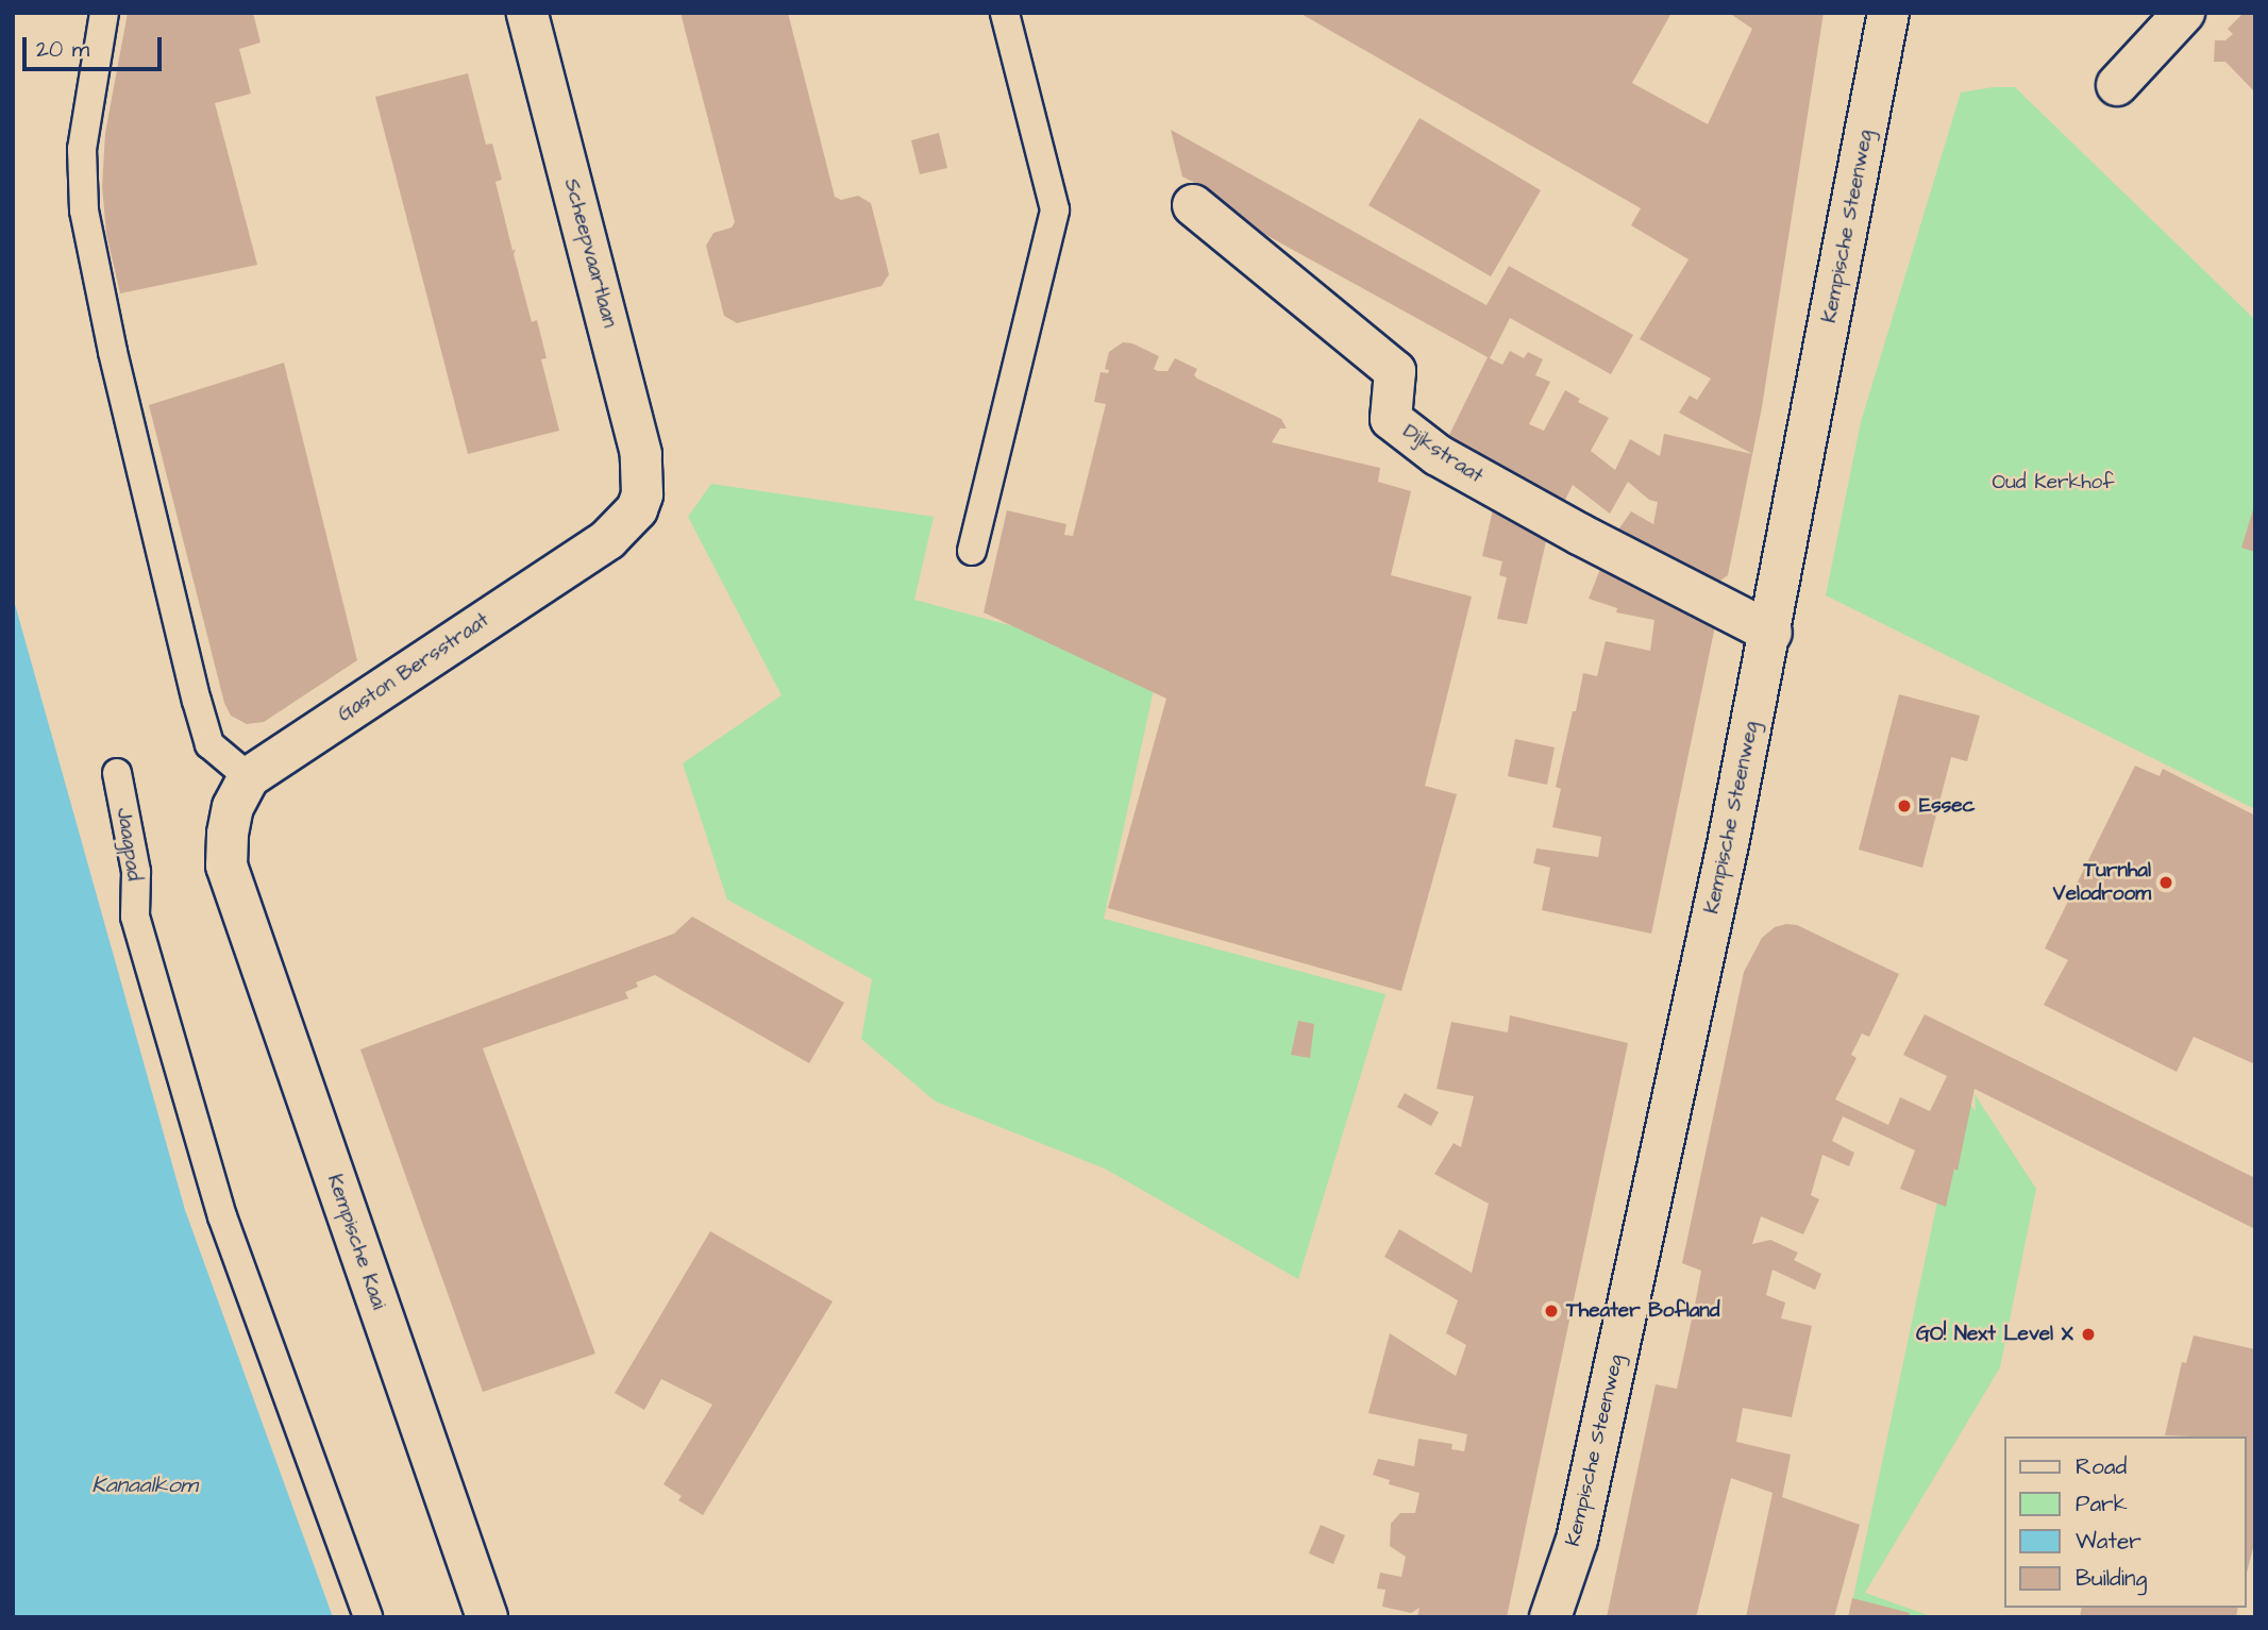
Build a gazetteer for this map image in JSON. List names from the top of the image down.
{
  "streets": {
    "street": [
      "Kempische Steenweg",
      "Scheepvaartlaan",
      "Dijkstraat",
      "Gaston Bersstraat",
      "Kempische Kaai"
    ],
    "lane": ["Jaagpad"]
  },
  "crossings": [
    ["Kempische Steenweg", "Dijkstraat"],
    ["Scheepvaartlaan", "Gaston Bersstraat"],
    ["Gaston Bersstraat", "Kempische Kaai"]
  ],
  "water": ["Kanaalkom"],
  "parks": ["Oud Kerkhof"],
  "places": [
    "Essec",
    "Turnhal Velodroom",
    "Theater Bofland",
    "GO! Next Level X"
  ],
  "legend": [
    "Road",
    "Park",
    "Water",
    "Building"
  ],
  "scale_bar": "20 m"
}
